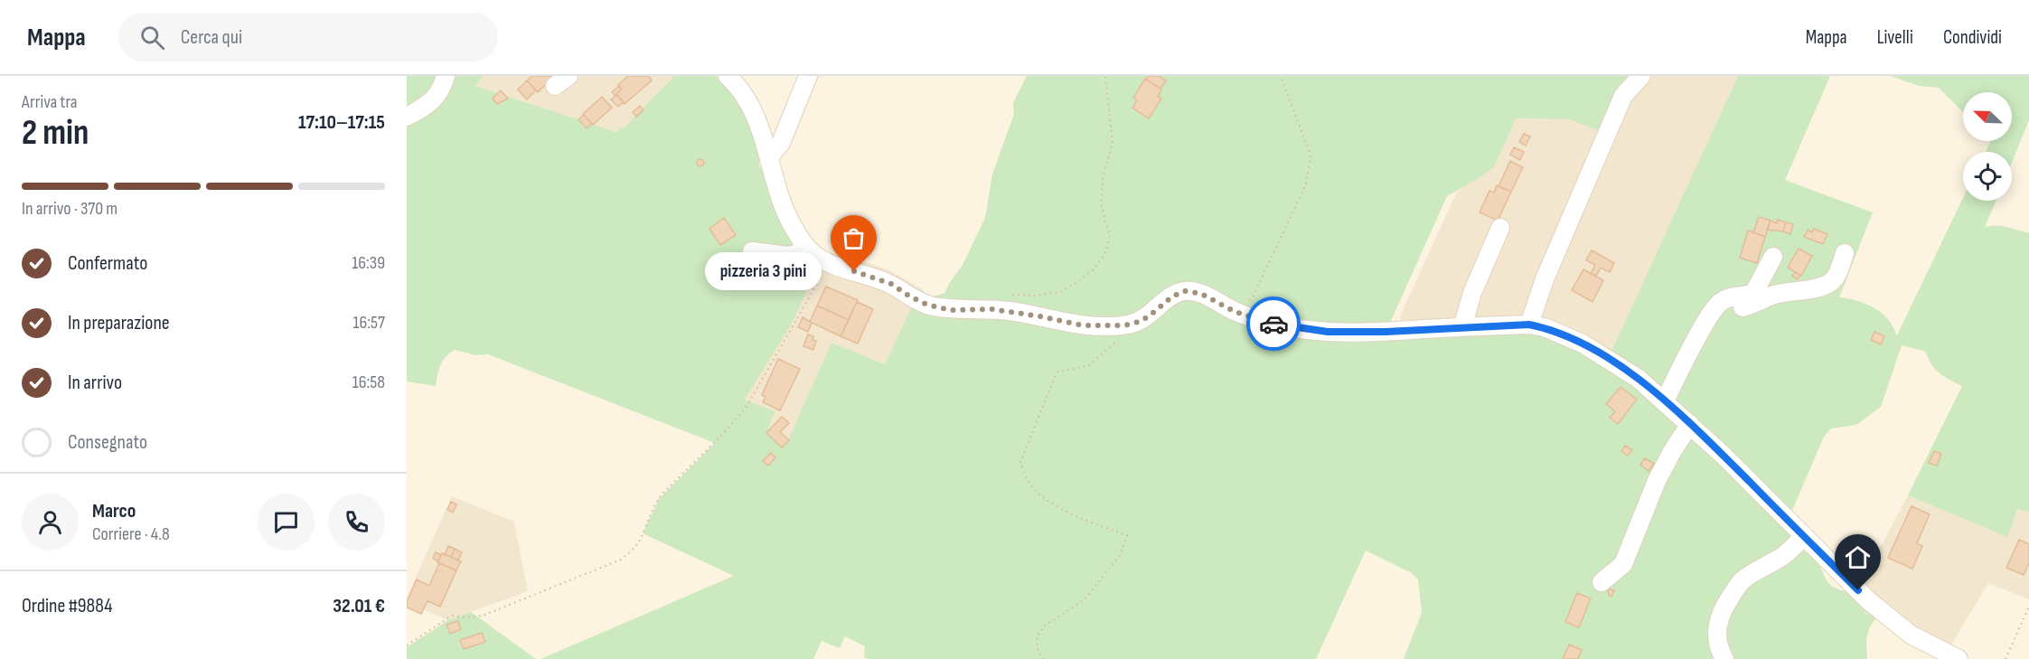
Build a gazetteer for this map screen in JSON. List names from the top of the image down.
{
  "places": ["pizzeria 3 pini"],
  "north": "top left",
  "page": {
    "header": "Mappa",
    "search": "Cerca qui",
    "nav": ["Mappa", "Livelli", "Condividi"],
    "heading": ["2 min", "Arriva tra", "17:10–17:15"],
    "panel": [
      "Marco",
      "Corriere · 4.8",
      "Ordine #9884",
      "32.01 €"
    ],
    "bar": "In arrivo · 370 m",
    "list": [
      ["Confermato", "16:39"],
      ["In preparazione", "16:57"],
      ["In arrivo", "16:58"],
      "Consegnato"
    ],
    "bubble": "pizzeria 3 pini"
  }
}
